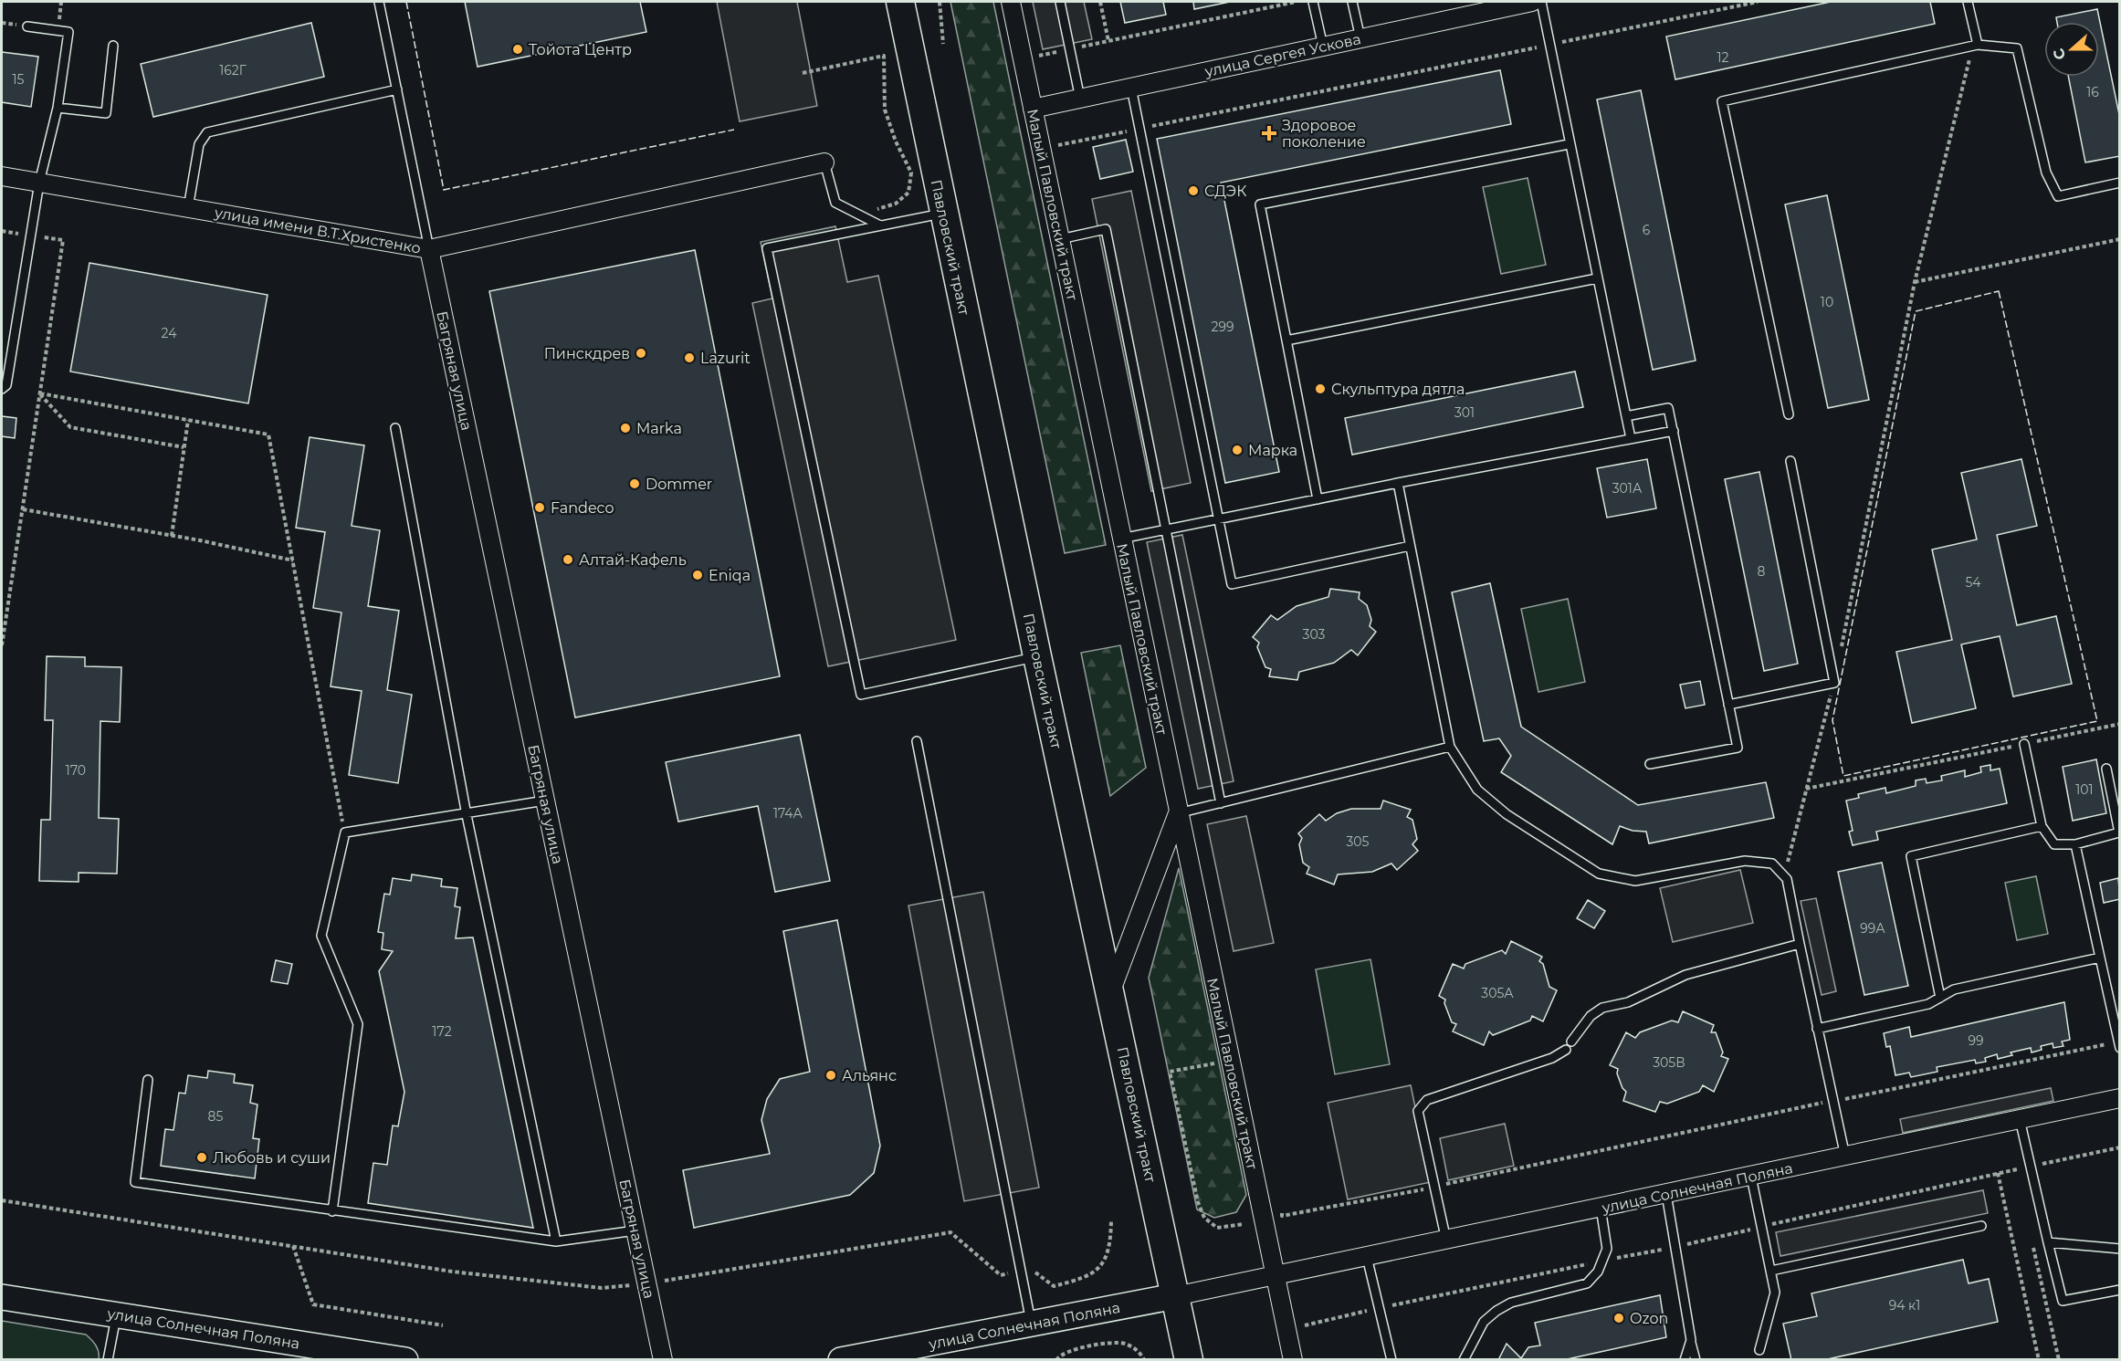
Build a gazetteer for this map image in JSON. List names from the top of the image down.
{
  "streets": {
    "main road": ["Павловский тракт"],
    "street": [
      "улица Сергея Ускова",
      "Малый Павловский тракт",
      "улица имени В.Т.Христенко",
      "Багряная улица",
      "улица Солнечная Поляна"
    ]
  },
  "crossings": [
    ["улица Сергея Ускова", "Малый Павловский тракт"],
    ["Малый Павловский тракт", "улица Солнечная Поляна"],
    ["улица имени В.Т.Христенко", "Багряная улица"],
    ["Павловский тракт", "улица Солнечная Поляна"]
  ],
  "places": {
    "other": [
      "Тойота Центр",
      "СДЭК",
      "Пинскдрев",
      "Lazurit",
      "Скульптура дятла",
      "Marka",
      "Марка",
      "Dommer",
      "Fandeco",
      "Алтай-Кафель",
      "Eniqa",
      "Альянс",
      "Любовь и суши",
      "Ozon"
    ],
    "health": ["Здоровое поколение"]
  },
  "house_numbers": [
    "12",
    "162Г",
    "15",
    "16",
    "6",
    "10",
    "299",
    "24",
    "301",
    "301А",
    "8",
    "54",
    "303",
    "170",
    "101",
    "174А",
    "305",
    "99А",
    "305А",
    "172",
    "99",
    "305В",
    "85",
    "94 к1"
  ],
  "north": "left"
}
